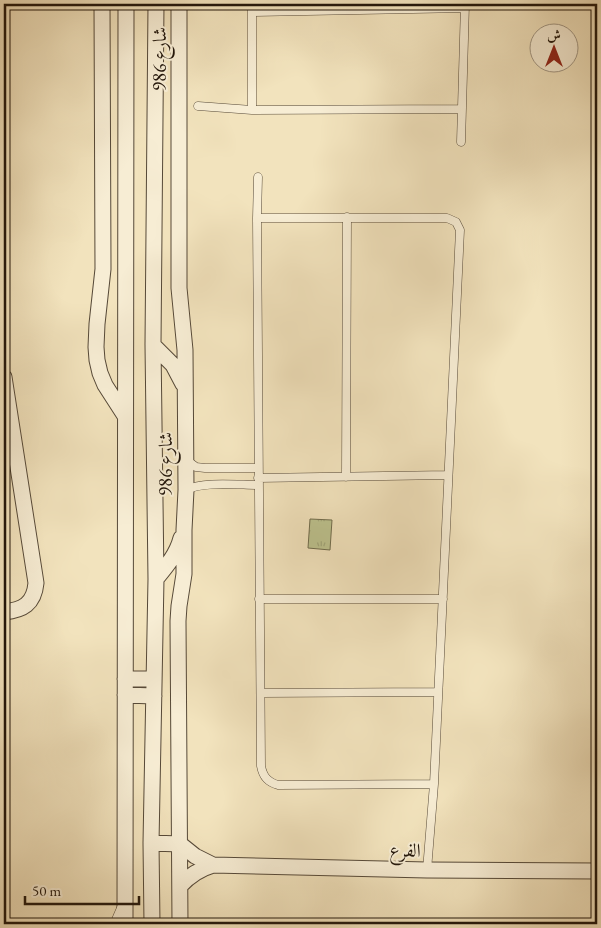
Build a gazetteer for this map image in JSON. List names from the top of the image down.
{
  "streets": {
    "street": ["شارع 986", "الفرع"]
  },
  "crossings": [
    ["شارع 986", "الفرع"]
  ],
  "scale_bar": "50 m",
  "north": "top"
}
